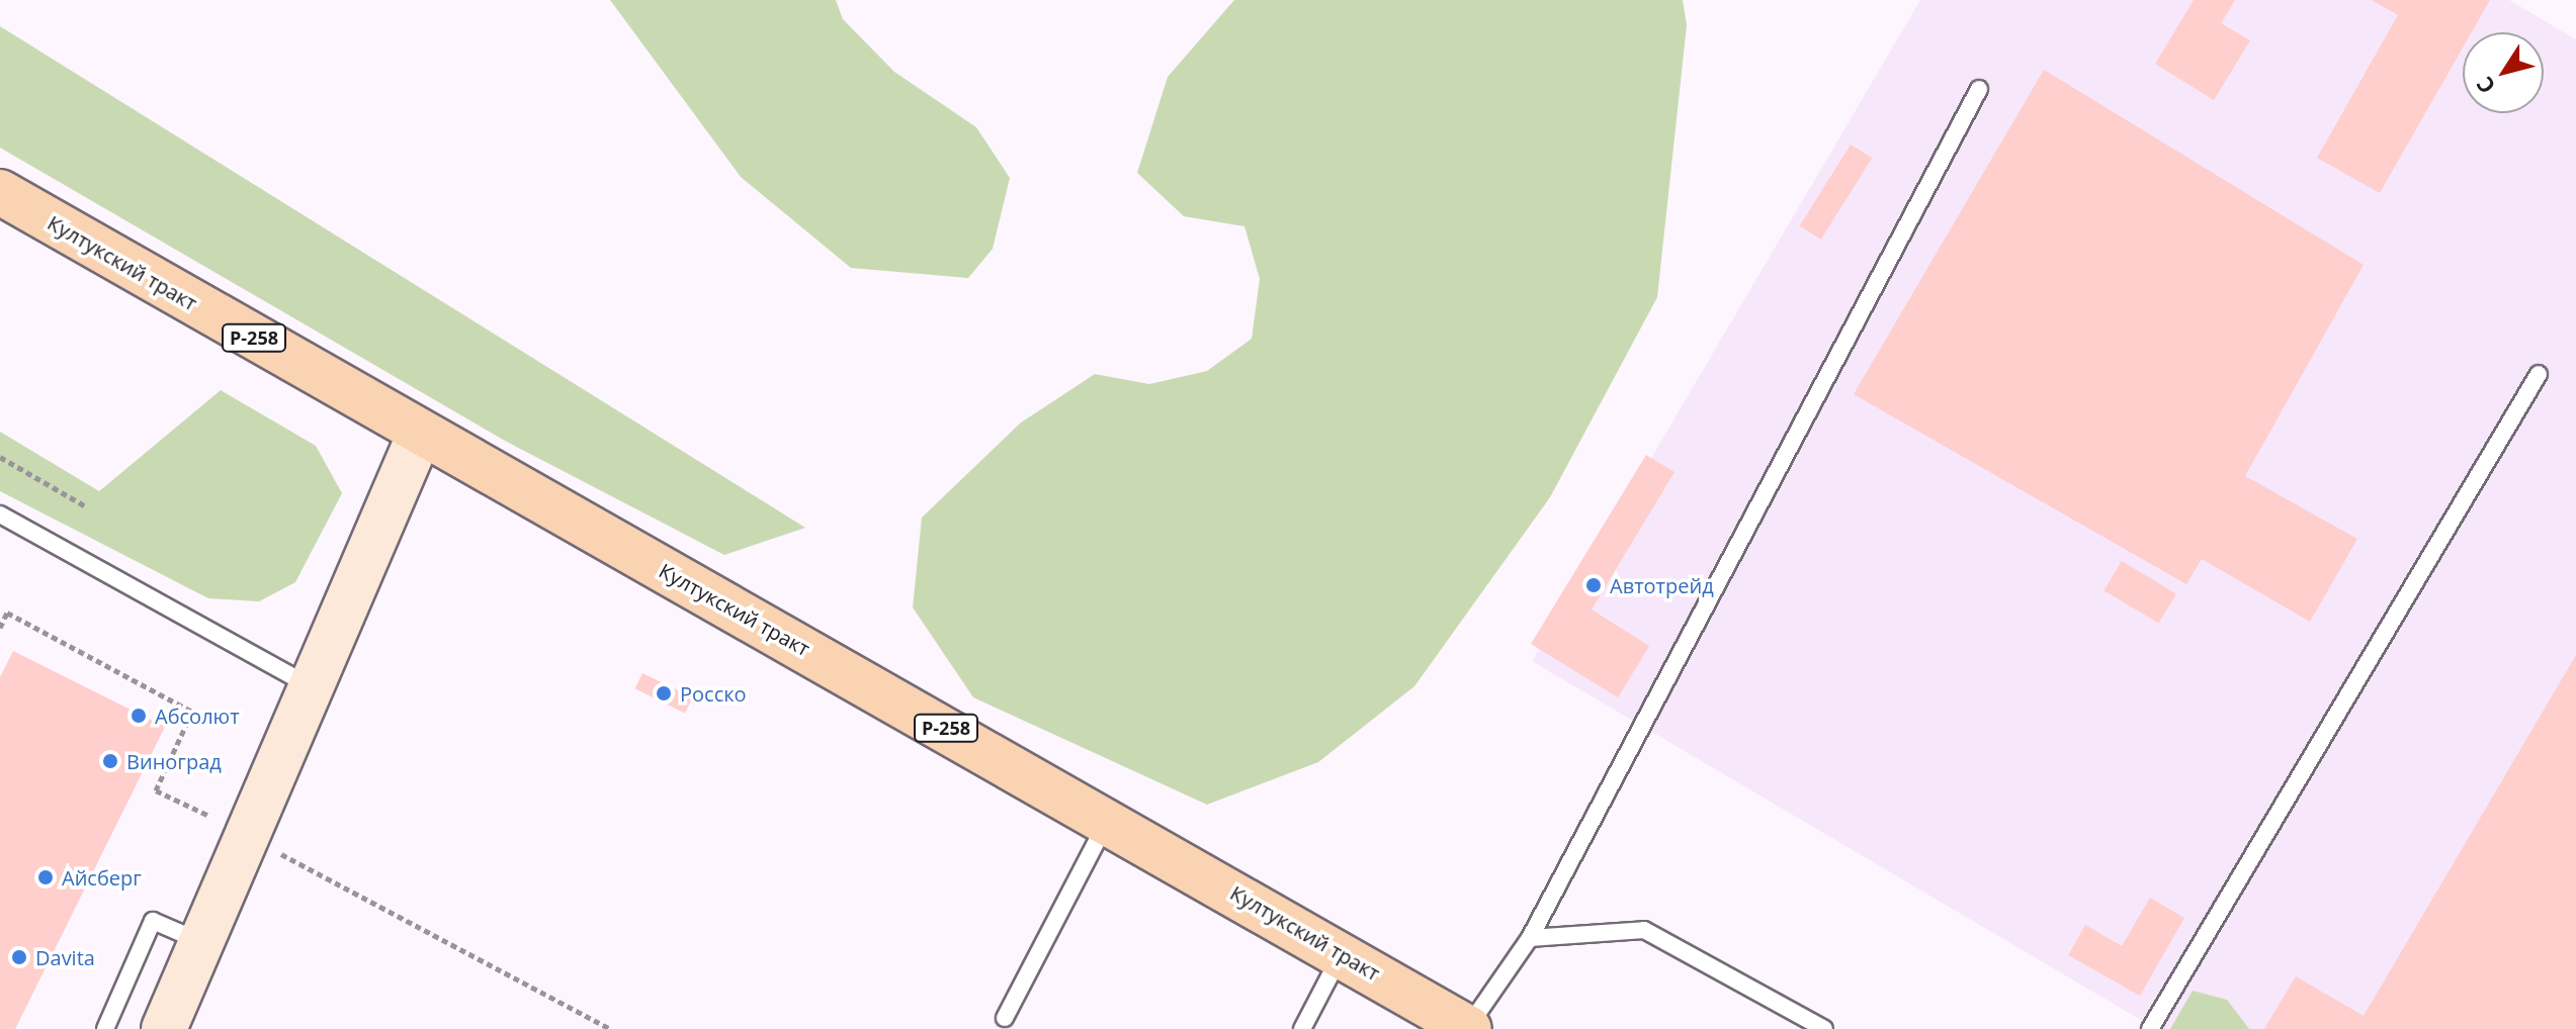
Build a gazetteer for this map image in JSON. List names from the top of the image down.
{
  "streets": {
    "main road": ["Култукский тракт", "Р-258"]
  },
  "places": [
    "Автотрейд",
    "Росско",
    "Абсолют",
    "Виноград",
    "Айсберг",
    "Davita"
  ],
  "north": "bottom left"
}
